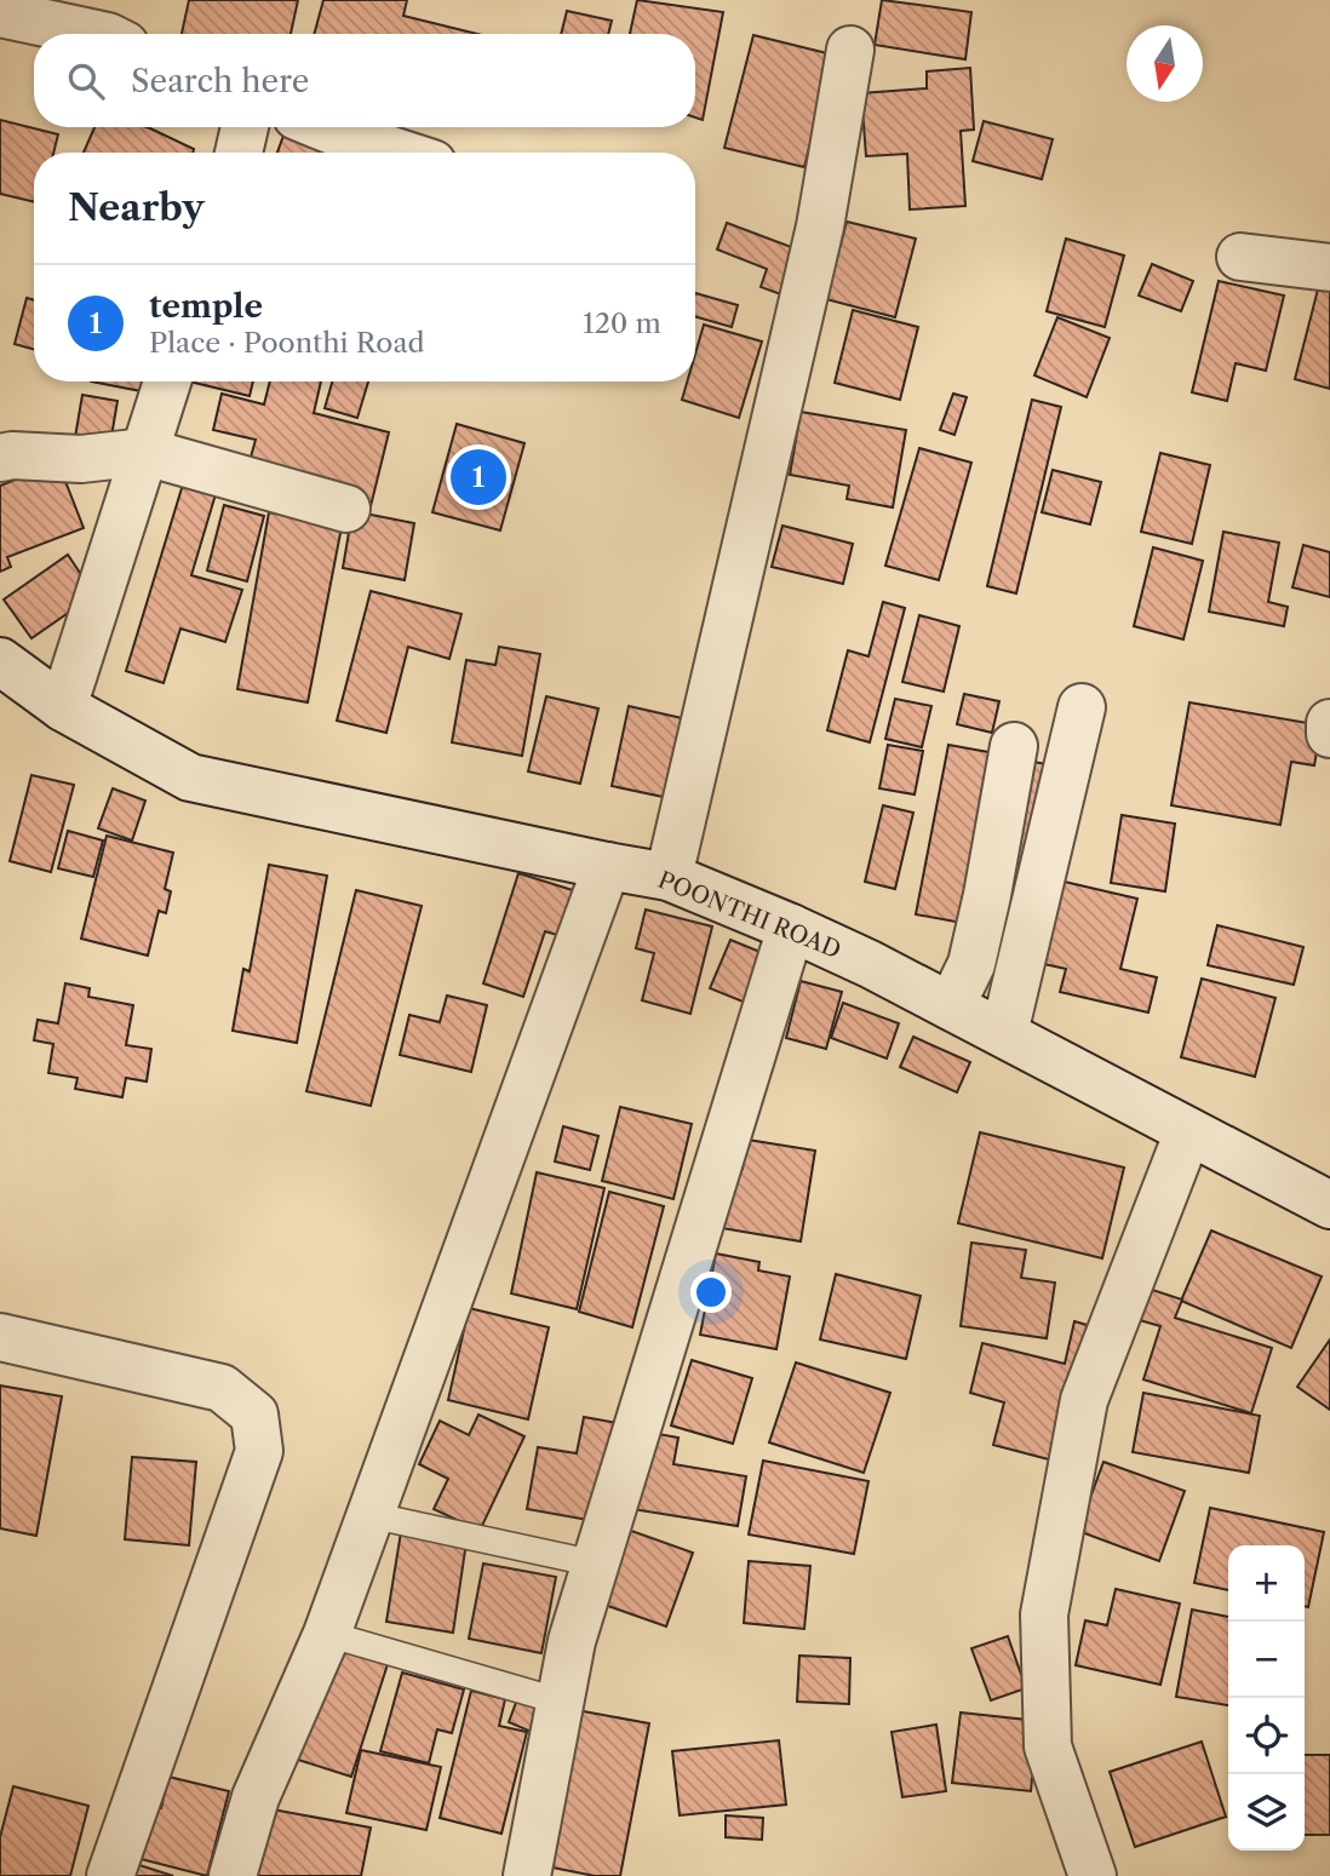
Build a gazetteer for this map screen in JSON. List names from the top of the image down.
{
  "streets": {
    "street": ["POONTHI ROAD"]
  },
  "north": "bottom",
  "page": {
    "search": "Search here",
    "heading": "Nearby",
    "list": [
      {
        "mark": "1",
        "name": "temple",
        "note": "Place · Poonthi Road",
        "value": "120 m"
      }
    ],
    "pins": "1",
    "map_buttons": ["+", "−"]
  }
}
